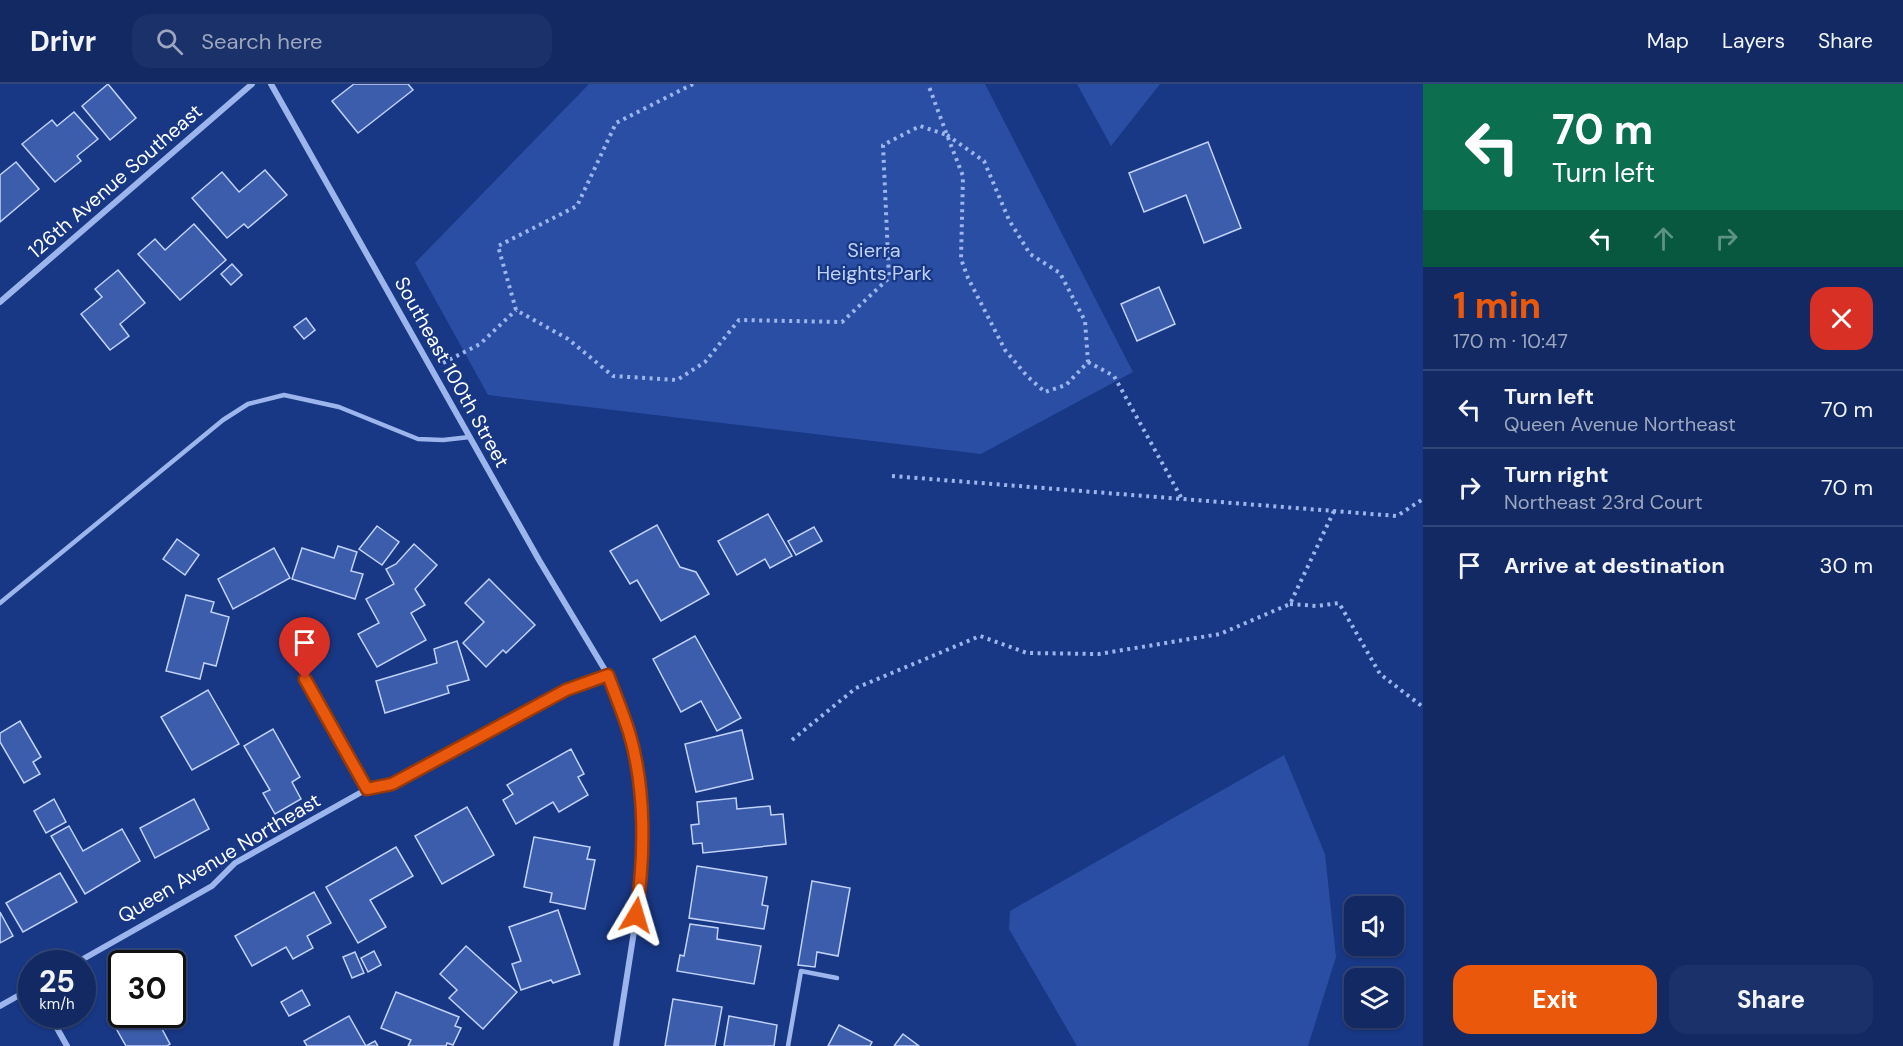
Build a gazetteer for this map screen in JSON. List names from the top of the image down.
{
  "streets": {
    "street": ["126th Avenue Southeast", "Southeast 100th Street", "Queen Avenue Northeast"]
  },
  "crossings": [
    ["Southeast 100th Street", "Queen Avenue Northeast"]
  ],
  "parks": ["Sierra Heights Park"],
  "page": {
    "header": "Drivr",
    "search": "Search here",
    "nav": ["Map", "Layers", "Share"],
    "turn": ["70 m", "Turn left"],
    "heading": ["1 min", "170 m · 10:47"],
    "list": [
      {
        "name": "Turn left",
        "note": "Queen Avenue Northeast",
        "value": "70 m"
      },
      {
        "name": "Turn right",
        "note": "Northeast 23rd Court",
        "value": "70 m"
      },
      {
        "name": "Arrive at destination",
        "value": "30 m"
      }
    ],
    "speed": "25 km/h",
    "limit": "30",
    "buttons": ["Exit", "Share"]
  }
}
